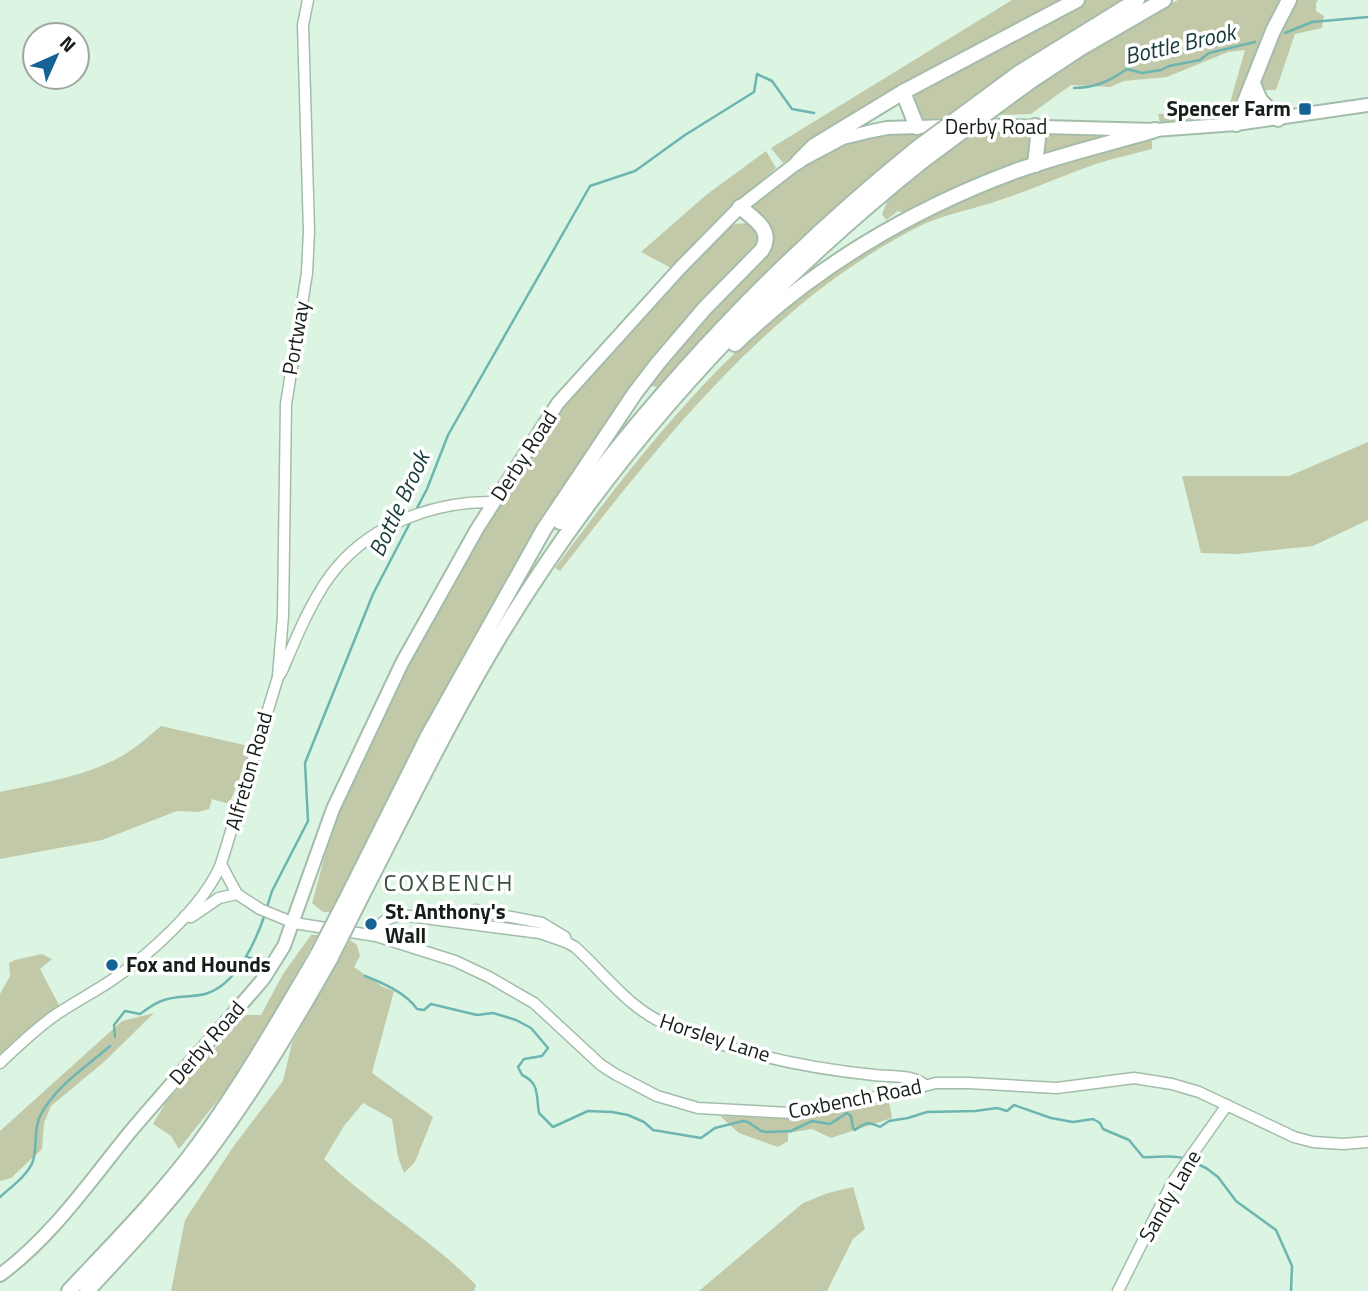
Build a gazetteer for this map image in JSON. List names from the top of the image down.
{
  "streets": {
    "main road": ["Derby Road"],
    "street": [
      "Portway",
      "Alfreton Road",
      "Horsley Lane",
      "Coxbench Road",
      "Sandy Lane"
    ]
  },
  "crossings": [
    ["Derby Road", "Alfreton Road"],
    ["Derby Road", "Coxbench Road"],
    ["Portway", "Alfreton Road"],
    ["Horsley Lane", "Coxbench Road"],
    ["Coxbench Road", "Sandy Lane"]
  ],
  "districts": ["COXBENCH"],
  "water": ["Bottle Brook"],
  "places": {
    "transit": ["Spencer Farm"],
    "other": ["St. Anthony's Wall", "Fox and Hounds"]
  },
  "north": "top right"
}
